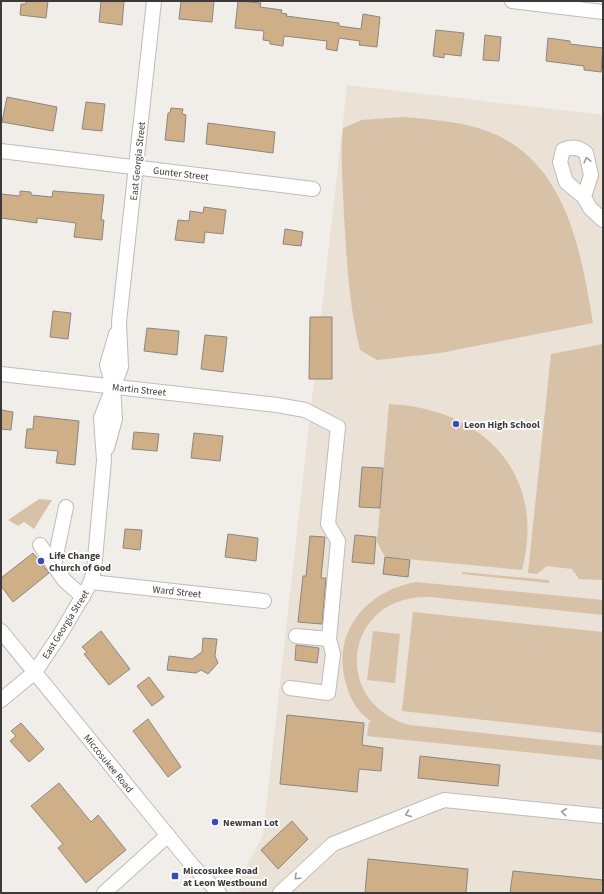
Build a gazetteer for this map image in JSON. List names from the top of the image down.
{
  "streets": {
    "street": [
      "East Georgia Street",
      "Gunter Street",
      "Martin Street",
      "Ward Street",
      "Miccosukee Road"
    ]
  },
  "crossings": [
    ["East Georgia Street", "Gunter Street"],
    ["East Georgia Street", "Martin Street"],
    ["East Georgia Street", "Ward Street"],
    ["East Georgia Street", "Miccosukee Road"]
  ],
  "places": {
    "other": ["Leon High School", "Life Change Church of God", "Newman Lot"],
    "transit": ["Miccosukee Road at Leon Westbound"]
  }
}
